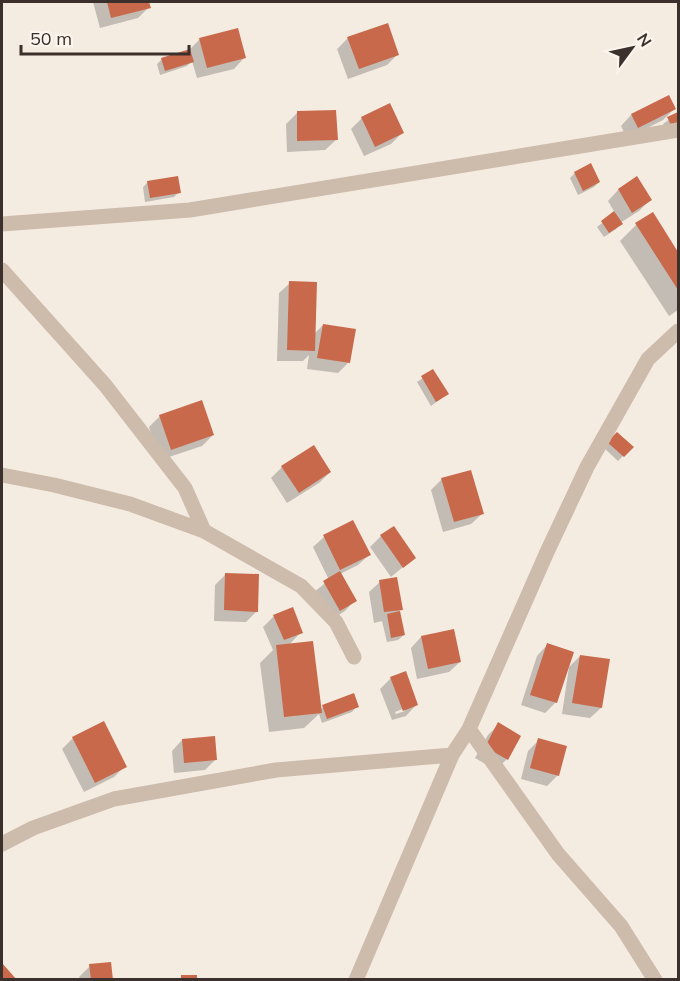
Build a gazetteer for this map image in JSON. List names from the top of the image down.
{
  "scale_bar": "50 m",
  "north": "top right"
}
